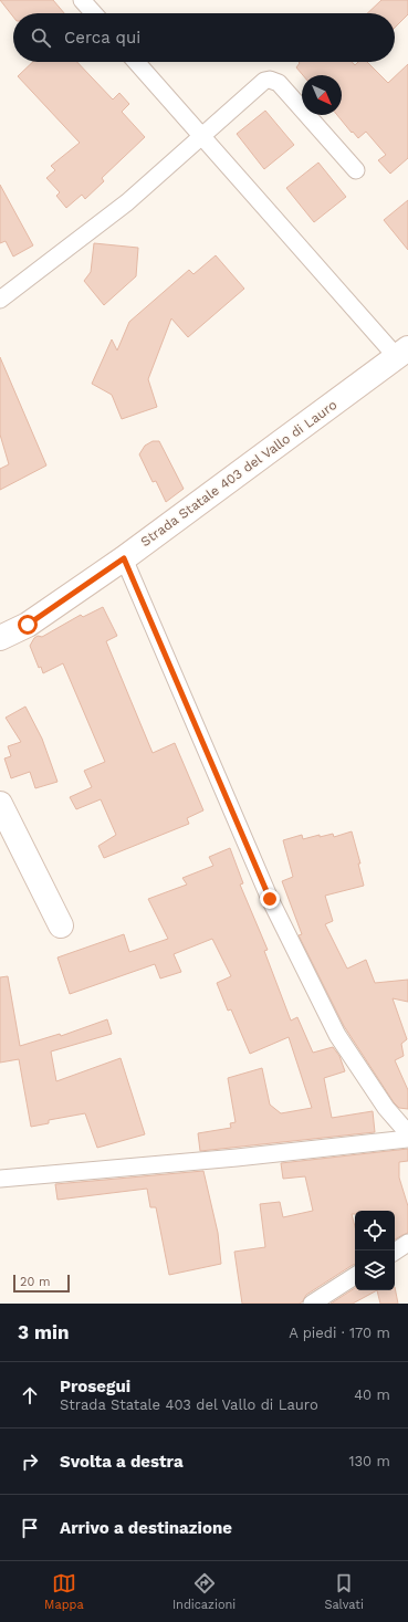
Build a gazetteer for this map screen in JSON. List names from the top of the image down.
{
  "streets": {
    "main road": ["Strada Statale 403 del Vallo di Lauro"]
  },
  "scale_bar": "20 m",
  "north": "bottom right",
  "page": {
    "search": "Cerca qui",
    "scale": "20 m",
    "heading": ["3 min", "A piedi · 170 m"],
    "list": [
      ["Prosegui", "Strada Statale 403 del Vallo di Lauro", "40 m"],
      ["Svolta a destra", "130 m"],
      "Arrivo a destinazione"
    ],
    "nav": ["Mappa", "Indicazioni", "Salvati"]
  }
}
